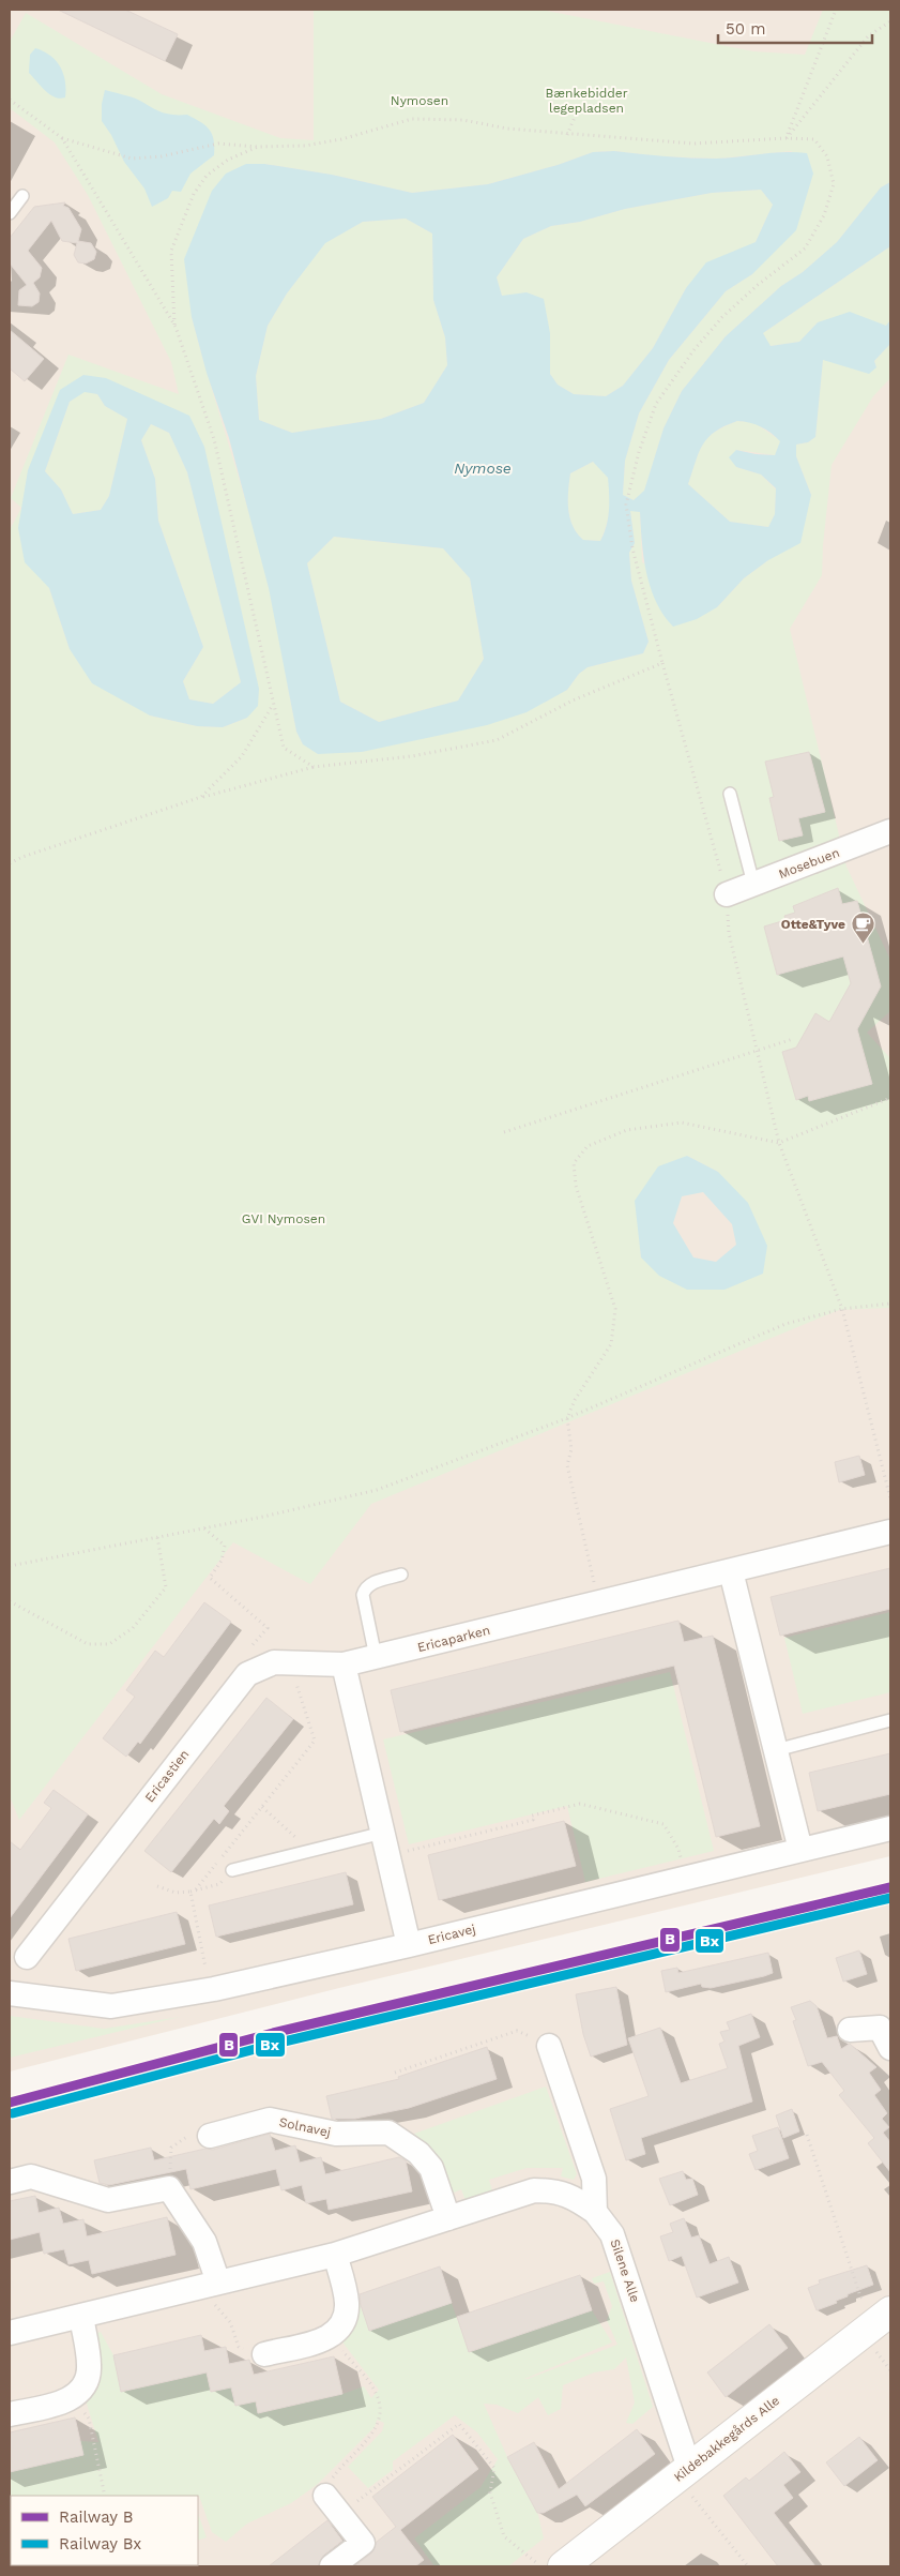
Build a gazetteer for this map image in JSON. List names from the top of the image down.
{
  "streets": {
    "street": [
      "Mosebuen",
      "Ericaparken",
      "Ericastien",
      "Ericavej",
      "Solnavej",
      "Silene Alle",
      "Kildebakkegårds Alle"
    ]
  },
  "crossings": [
    ["Ericaparken", "Ericastien"],
    ["Silene Alle", "Kildebakkegårds Alle"]
  ],
  "water": ["Nymose"],
  "parks": ["Bænkebidder legepladsen", "Nymosen", "GVI Nymosen"],
  "places": {
    "cafe": ["Otte&Tyve"]
  },
  "lines": ["rail line B", "rail line Bx"],
  "legend": ["Railway B", "Railway Bx"],
  "scale_bar": "50 m"
}
